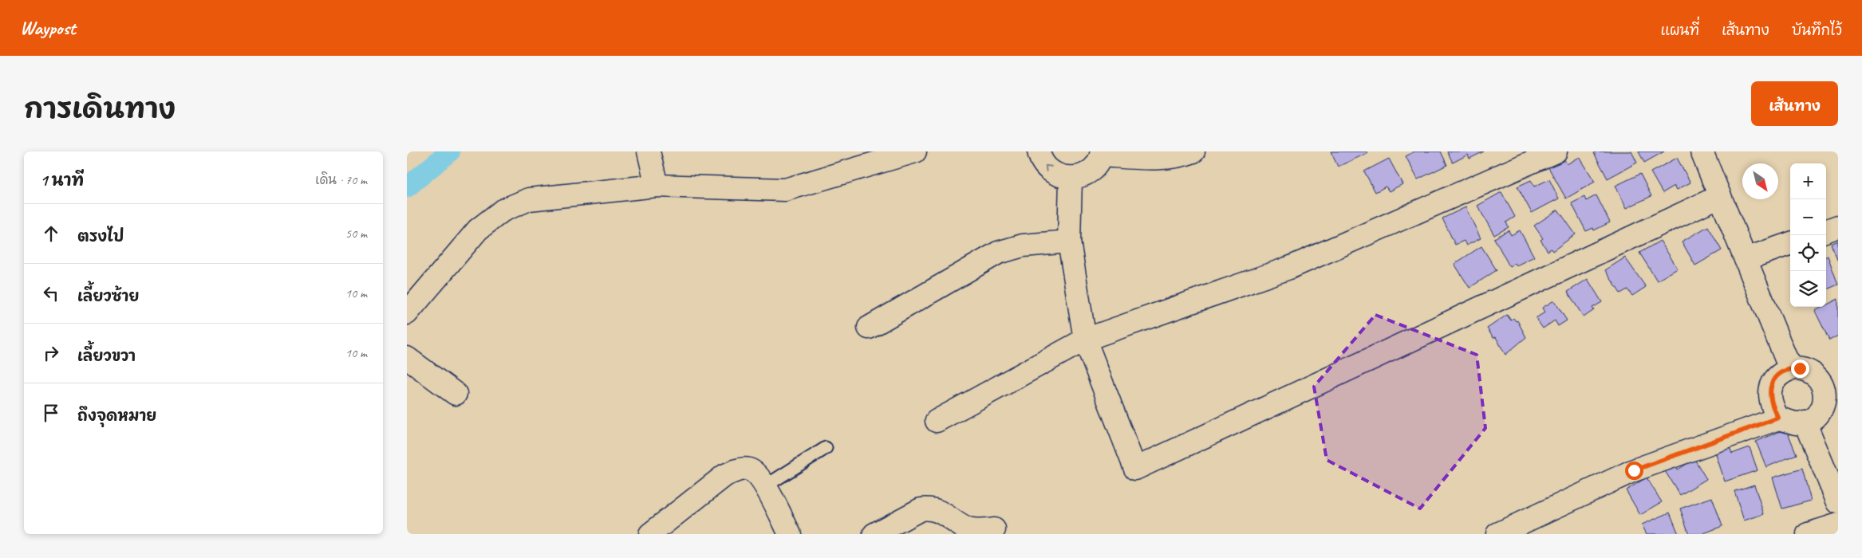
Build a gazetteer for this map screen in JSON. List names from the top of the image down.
{
  "north": "bottom right",
  "page": {
    "header": "Waypost",
    "nav": ["แผนที่", "เส้นทาง", "บันทึกไว้"],
    "title": "การเดินทาง",
    "buttons": "เส้นทาง",
    "heading": ["1 นาที", "เดิน · 70 m"],
    "map_buttons": ["+", "−"],
    "list": [
      ["ตรงไป", "50 m"],
      ["เลี้ยวซ้าย", "10 m"],
      ["เลี้ยวขวา", "10 m"],
      "ถึงจุดหมาย"
    ]
  }
}
